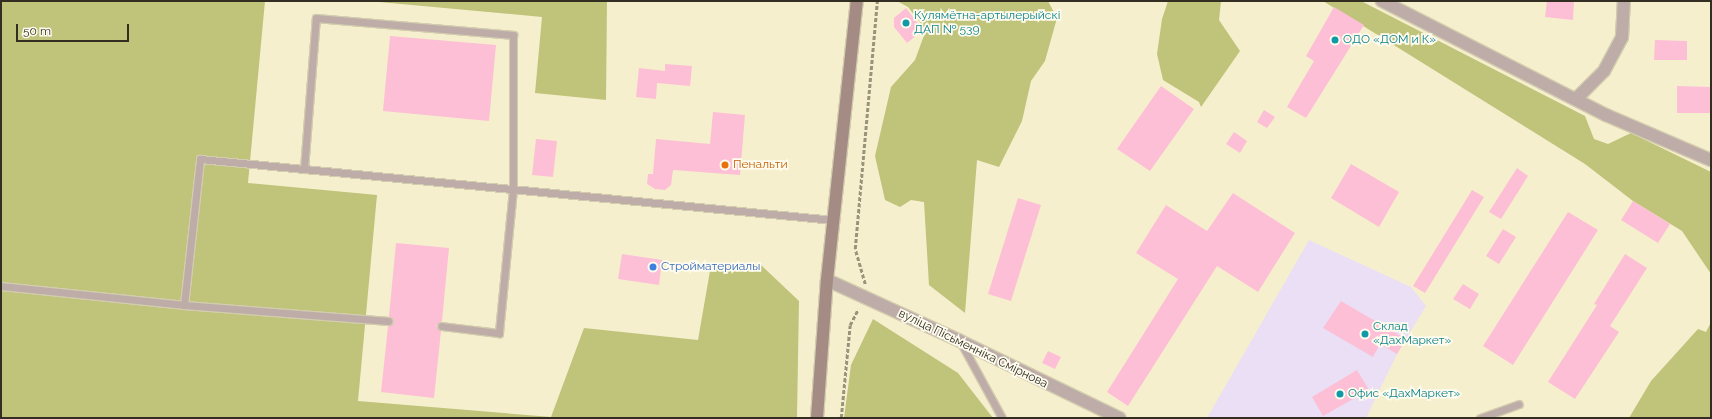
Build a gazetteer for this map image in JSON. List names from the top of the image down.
{
  "streets": {
    "street": ["вуліца Пісьменніка Смірнова"]
  },
  "places": [
    "Кулямётна-артылерыйскі ДАП № 539",
    "ОДО «ДОМ и К»",
    "Пенальти",
    "Стройматериалы",
    "Склад «ДахМаркет»",
    "Офис «ДахМаркет»"
  ],
  "scale_bar": "50 m"
}
